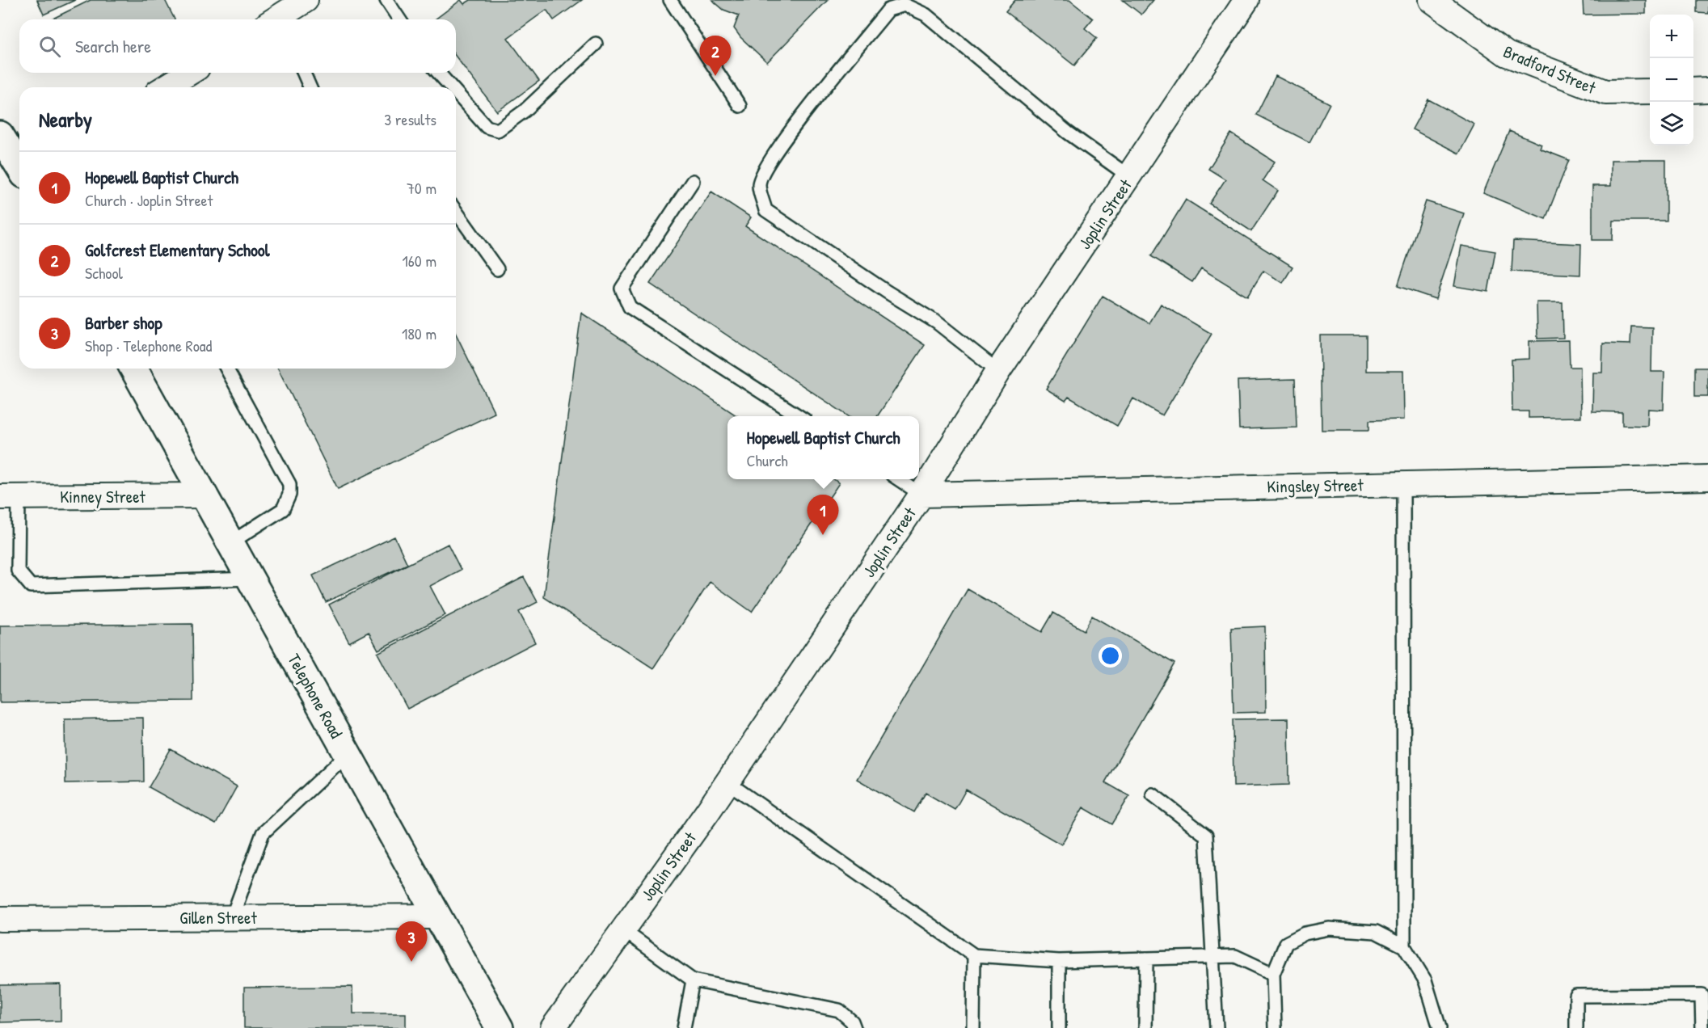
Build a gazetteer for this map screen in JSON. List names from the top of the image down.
{
  "streets": {
    "main road": ["Telephone Road"],
    "street": [
      "Bradford Street",
      "Joplin Street",
      "Kingsley Street",
      "Kinney Street",
      "Gillen Street"
    ]
  },
  "crossings": [
    ["Joplin Street", "Kingsley Street"],
    ["Kinney Street", "Telephone Road"],
    ["Telephone Road", "Gillen Street"]
  ],
  "page": {
    "map_buttons": ["+", "−"],
    "search": "Search here",
    "pins": ["2", "1", "3"],
    "heading": ["Nearby", "3 results"],
    "list": [
      {
        "mark": "1",
        "name": "Hopewell Baptist Church",
        "note": "Church · Joplin Street",
        "value": "70 m"
      },
      {
        "mark": "2",
        "name": "Golfcrest Elementary School",
        "note": "School",
        "value": "160 m"
      },
      {
        "mark": "3",
        "name": "Barber shop",
        "note": "Shop · Telephone Road",
        "value": "180 m"
      }
    ],
    "popup": ["Hopewell Baptist Church", "Church"]
  }
}
